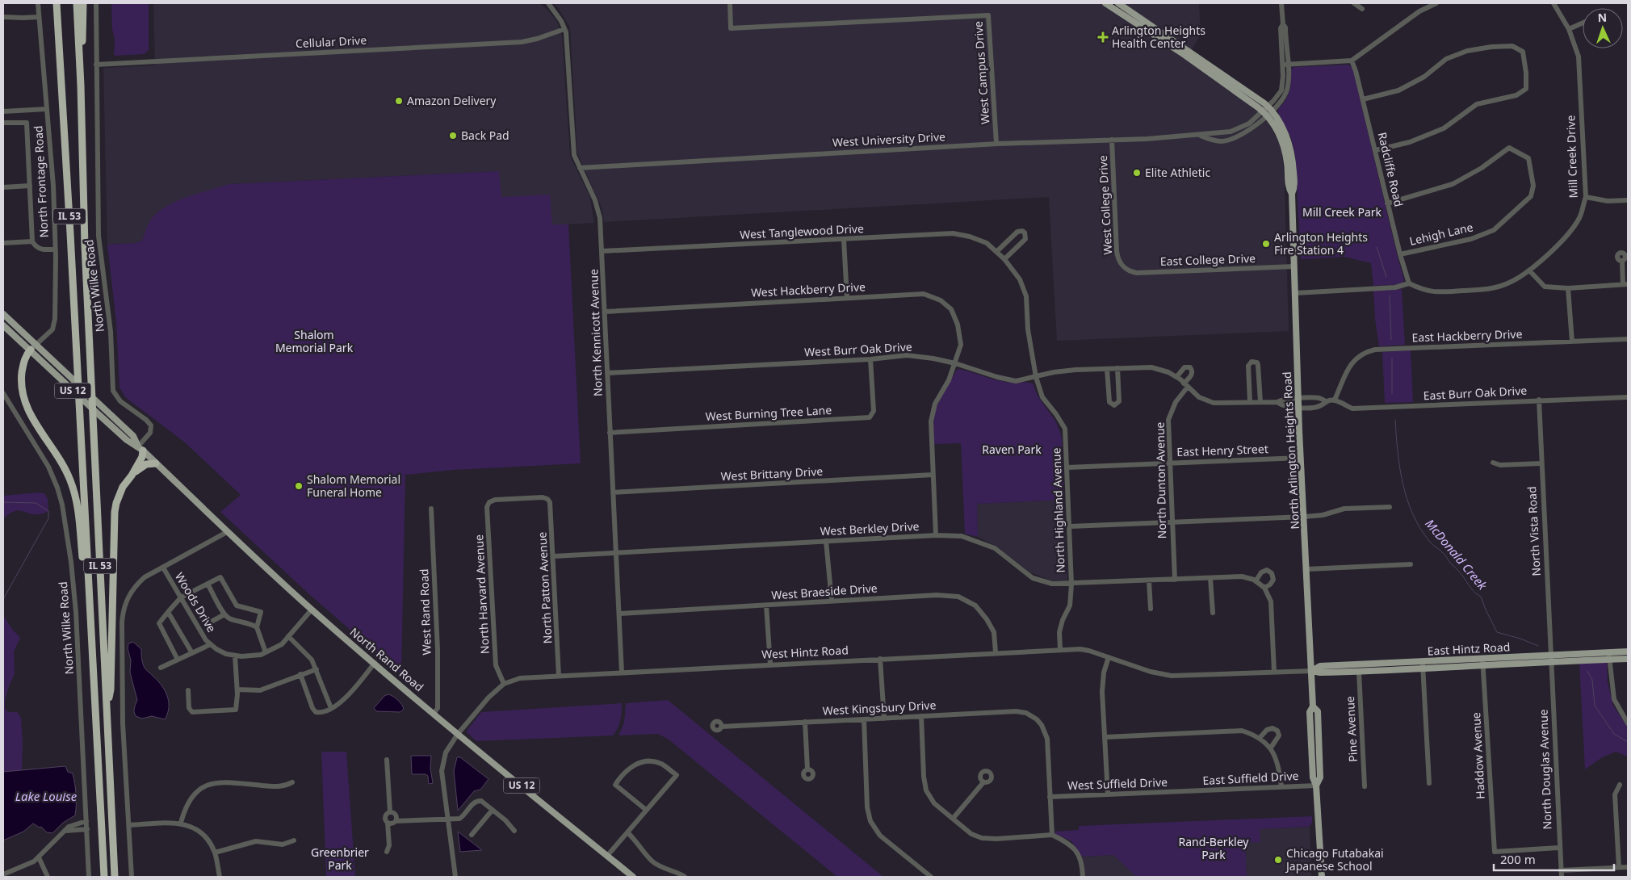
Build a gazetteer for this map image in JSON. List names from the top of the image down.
{
  "streets": {
    "highway": ["IL 53"],
    "main road": [
      "US 12",
      "North Arlington Heights Road",
      "East Hintz Road",
      "North Rand Road"
    ],
    "street": [
      "Cellular Drive",
      "West Campus Drive",
      "West University Drive",
      "Mill Creek Drive",
      "Radcliffe Road",
      "North Frontage Road",
      "West College Drive",
      "West Tanglewood Drive",
      "Lehigh Lane",
      "East College Drive",
      "North Wilke Road",
      "West Hackberry Drive",
      "North Kennicott Avenue",
      "East Hackberry Drive",
      "West Burr Oak Drive",
      "East Burr Oak Drive",
      "West Burning Tree Lane",
      "East Henry Street",
      "West Brittany Drive",
      "North Dunton Avenue",
      "North Highland Avenue",
      "West Berkley Drive",
      "North Vista Road",
      "North Patton Avenue",
      "West Braeside Drive",
      "North Harvard Avenue",
      "Woods Drive",
      "West Rand Road",
      "West Hintz Road",
      "West Kingsbury Drive",
      "Pine Avenue",
      "Haddow Avenue",
      "North Douglas Avenue",
      "East Suffield Drive",
      "West Suffield Drive"
    ]
  },
  "crossings": [
    ["Cellular Drive", "North Wilke Road"],
    ["Cellular Drive", "North Kennicott Avenue"],
    ["West Campus Drive", "West University Drive"],
    ["West University Drive", "West College Drive"],
    ["West University Drive", "North Kennicott Avenue"],
    ["West University Drive", "North Arlington Heights Road"],
    ["Mill Creek Drive", "Radcliffe Road"],
    ["Radcliffe Road", "Lehigh Lane"],
    ["North Frontage Road", "North Rand Road"],
    ["West College Drive", "East College Drive"],
    ["West Tanglewood Drive", "North Kennicott Avenue"],
    ["West Tanglewood Drive", "West Burr Oak Drive"],
    ["West Tanglewood Drive", "North Highland Avenue"],
    ["East College Drive", "North Arlington Heights Road"],
    ["North Wilke Road", "North Rand Road"],
    ["West Hackberry Drive", "North Kennicott Avenue"],
    ["West Hackberry Drive", "West Burr Oak Drive"],
    ["West Hackberry Drive", "West Brittany Drive"],
    ["West Hackberry Drive", "West Berkley Drive"],
    ["North Kennicott Avenue", "West Burr Oak Drive"],
    ["North Kennicott Avenue", "West Burning Tree Lane"],
    ["North Kennicott Avenue", "West Brittany Drive"],
    ["North Kennicott Avenue", "West Berkley Drive"],
    ["North Kennicott Avenue", "West Braeside Drive"],
    ["North Kennicott Avenue", "West Hintz Road"],
    ["East Hackberry Drive", "East Burr Oak Drive"],
    ["West Burr Oak Drive", "West Burning Tree Lane"],
    ["West Burr Oak Drive", "North Dunton Avenue"],
    ["West Burr Oak Drive", "North Highland Avenue"],
    ["East Burr Oak Drive", "North Vista Road"],
    ["East Henry Street", "North Arlington Heights Road"],
    ["East Henry Street", "North Dunton Avenue"],
    ["East Henry Street", "North Highland Avenue"],
    ["North Arlington Heights Road", "East Hintz Road"],
    ["North Arlington Heights Road", "East Suffield Drive"],
    ["North Dunton Avenue", "West Berkley Drive"],
    ["North Highland Avenue", "West Berkley Drive"],
    ["North Highland Avenue", "West Hintz Road"],
    ["West Berkley Drive", "North Patton Avenue"],
    ["North Vista Road", "East Hintz Road"],
    ["North Vista Road", "North Douglas Avenue"],
    ["North Patton Avenue", "North Harvard Avenue"],
    ["North Patton Avenue", "West Hintz Road"],
    ["West Braeside Drive", "West Hintz Road"],
    ["North Harvard Avenue", "West Hintz Road"],
    ["Woods Drive", "North Rand Road"],
    ["West Rand Road", "North Rand Road"],
    ["East Hintz Road", "West Hintz Road"],
    ["East Hintz Road", "Pine Avenue"],
    ["East Hintz Road", "Haddow Avenue"],
    ["East Hintz Road", "North Douglas Avenue"],
    ["West Hintz Road", "North Rand Road"],
    ["West Kingsbury Drive", "West Suffield Drive"],
    ["Haddow Avenue", "North Douglas Avenue"],
    ["East Suffield Drive", "West Suffield Drive"]
  ],
  "water": ["McDonald Creek", "Lake Louise"],
  "parks": [
    "Mill Creek Park",
    "Shalom Memorial Park",
    "Raven Park",
    "Rand-Berkley Park",
    "Greenbrier Park"
  ],
  "places": {
    "health": ["Arlington Heights Health Center"],
    "other": [
      "Amazon Delivery",
      "Back Pad",
      "Elite Athletic",
      "Arlington Heights Fire Station 4",
      "Shalom Memorial Funeral Home",
      "Chicago Futabakai Japanese School"
    ]
  },
  "scale_bar": "200 m",
  "north": "top"
}
